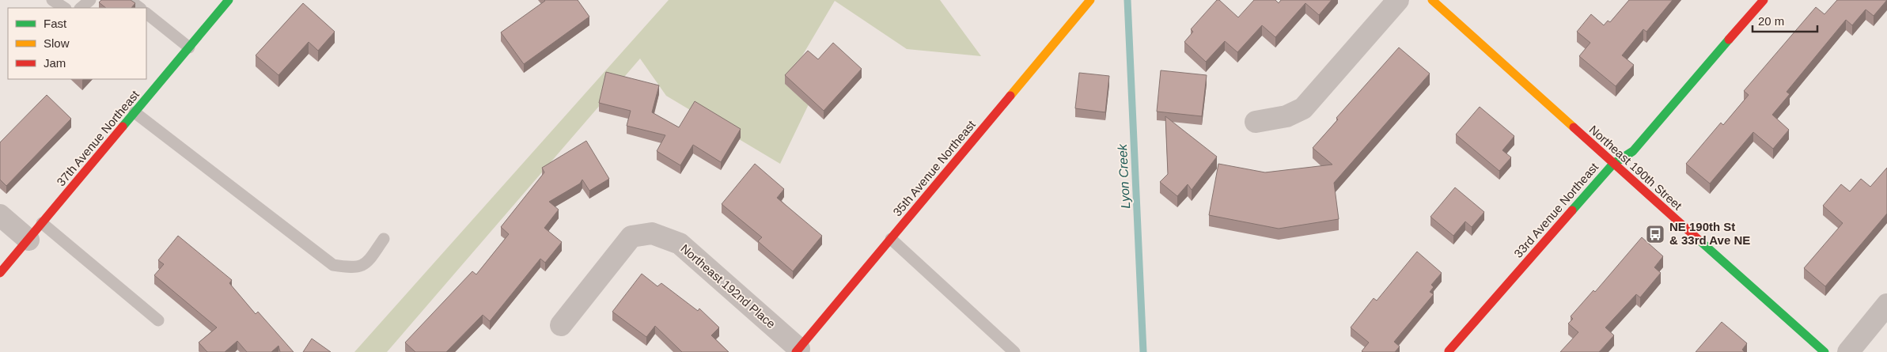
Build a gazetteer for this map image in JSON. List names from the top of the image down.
{
  "streets": {
    "street": [
      "37th Avenue Northeast",
      "Northeast 190th Street",
      "35th Avenue Northeast",
      "33rd Avenue Northeast",
      "Northeast 192nd Place"
    ]
  },
  "crossings": [
    ["Northeast 190th Street", "33rd Avenue Northeast"],
    ["35th Avenue Northeast", "Northeast 192nd Place"]
  ],
  "water": ["Lyon Creek"],
  "places": {
    "bus stop": ["NE 190th St & 33rd Ave NE"]
  },
  "legend": ["Fast", "Slow", "Jam"],
  "scale_bar": "20 m"
}
